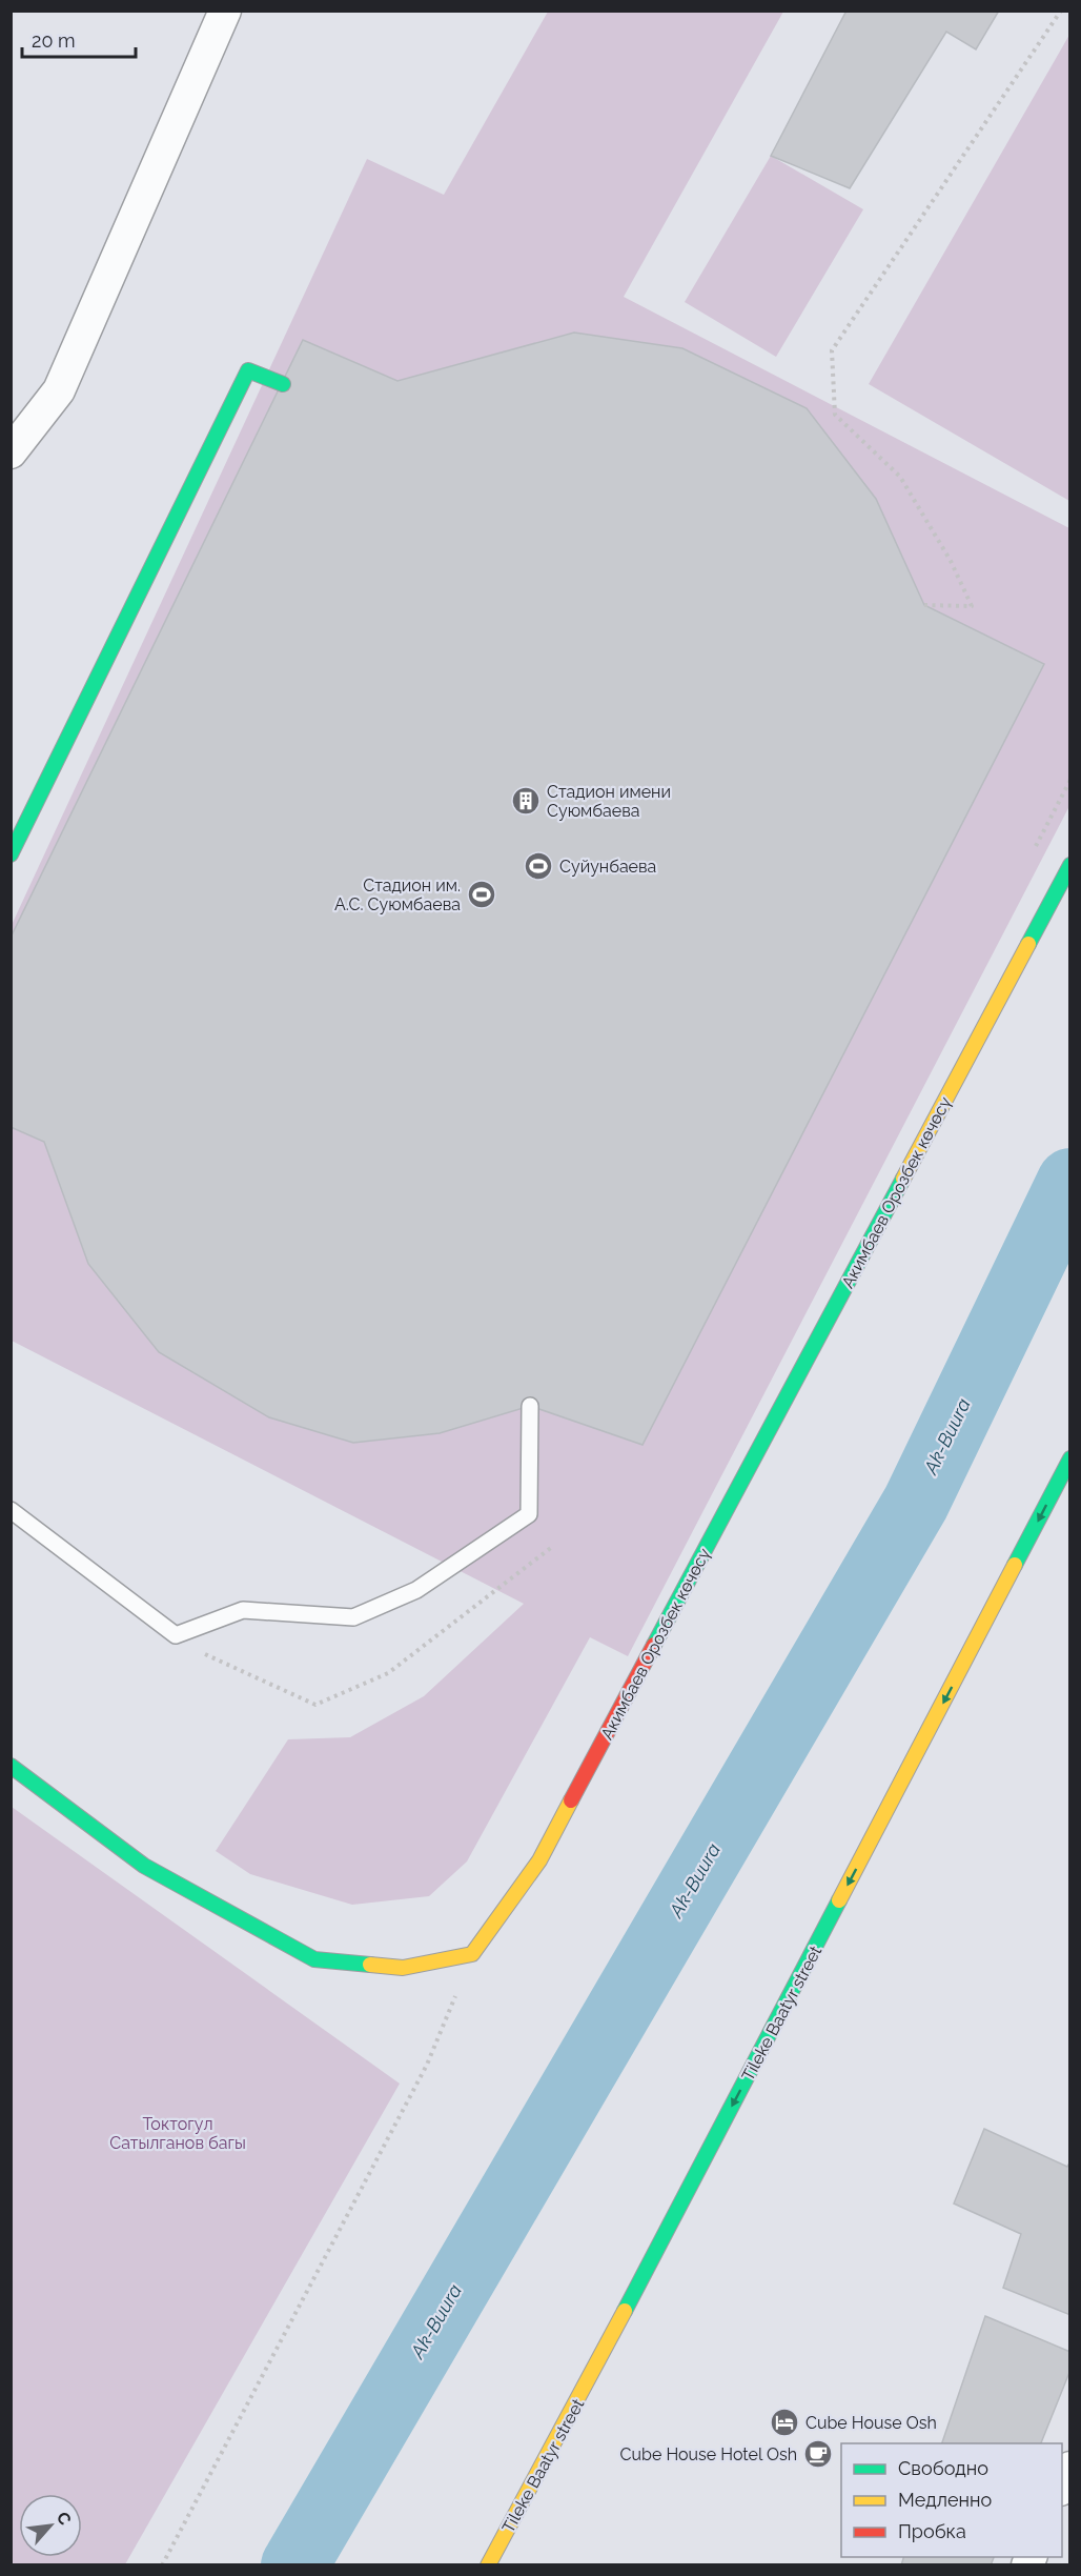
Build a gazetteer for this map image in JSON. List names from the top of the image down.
{
  "streets": {
    "street": ["Акимбаев Орозбек көчөсү", "Tileke Baatyr street"]
  },
  "one_way": ["Tileke Baatyr street"],
  "water": ["Ak-Buura"],
  "parks": ["Токтогул Сатылганов багы"],
  "places": {
    "building": ["Стадион имени Суюмбаева"],
    "sports": ["Суйунбаева", "Стадион им. А.С. Суюмбаева"],
    "hotel": ["Cube House Osh"],
    "cafe": ["Cube House Hotel Osh"]
  },
  "legend": ["Свободно", "Медленно", "Пробка"],
  "scale_bar": "20 m",
  "north": "top right"
}
